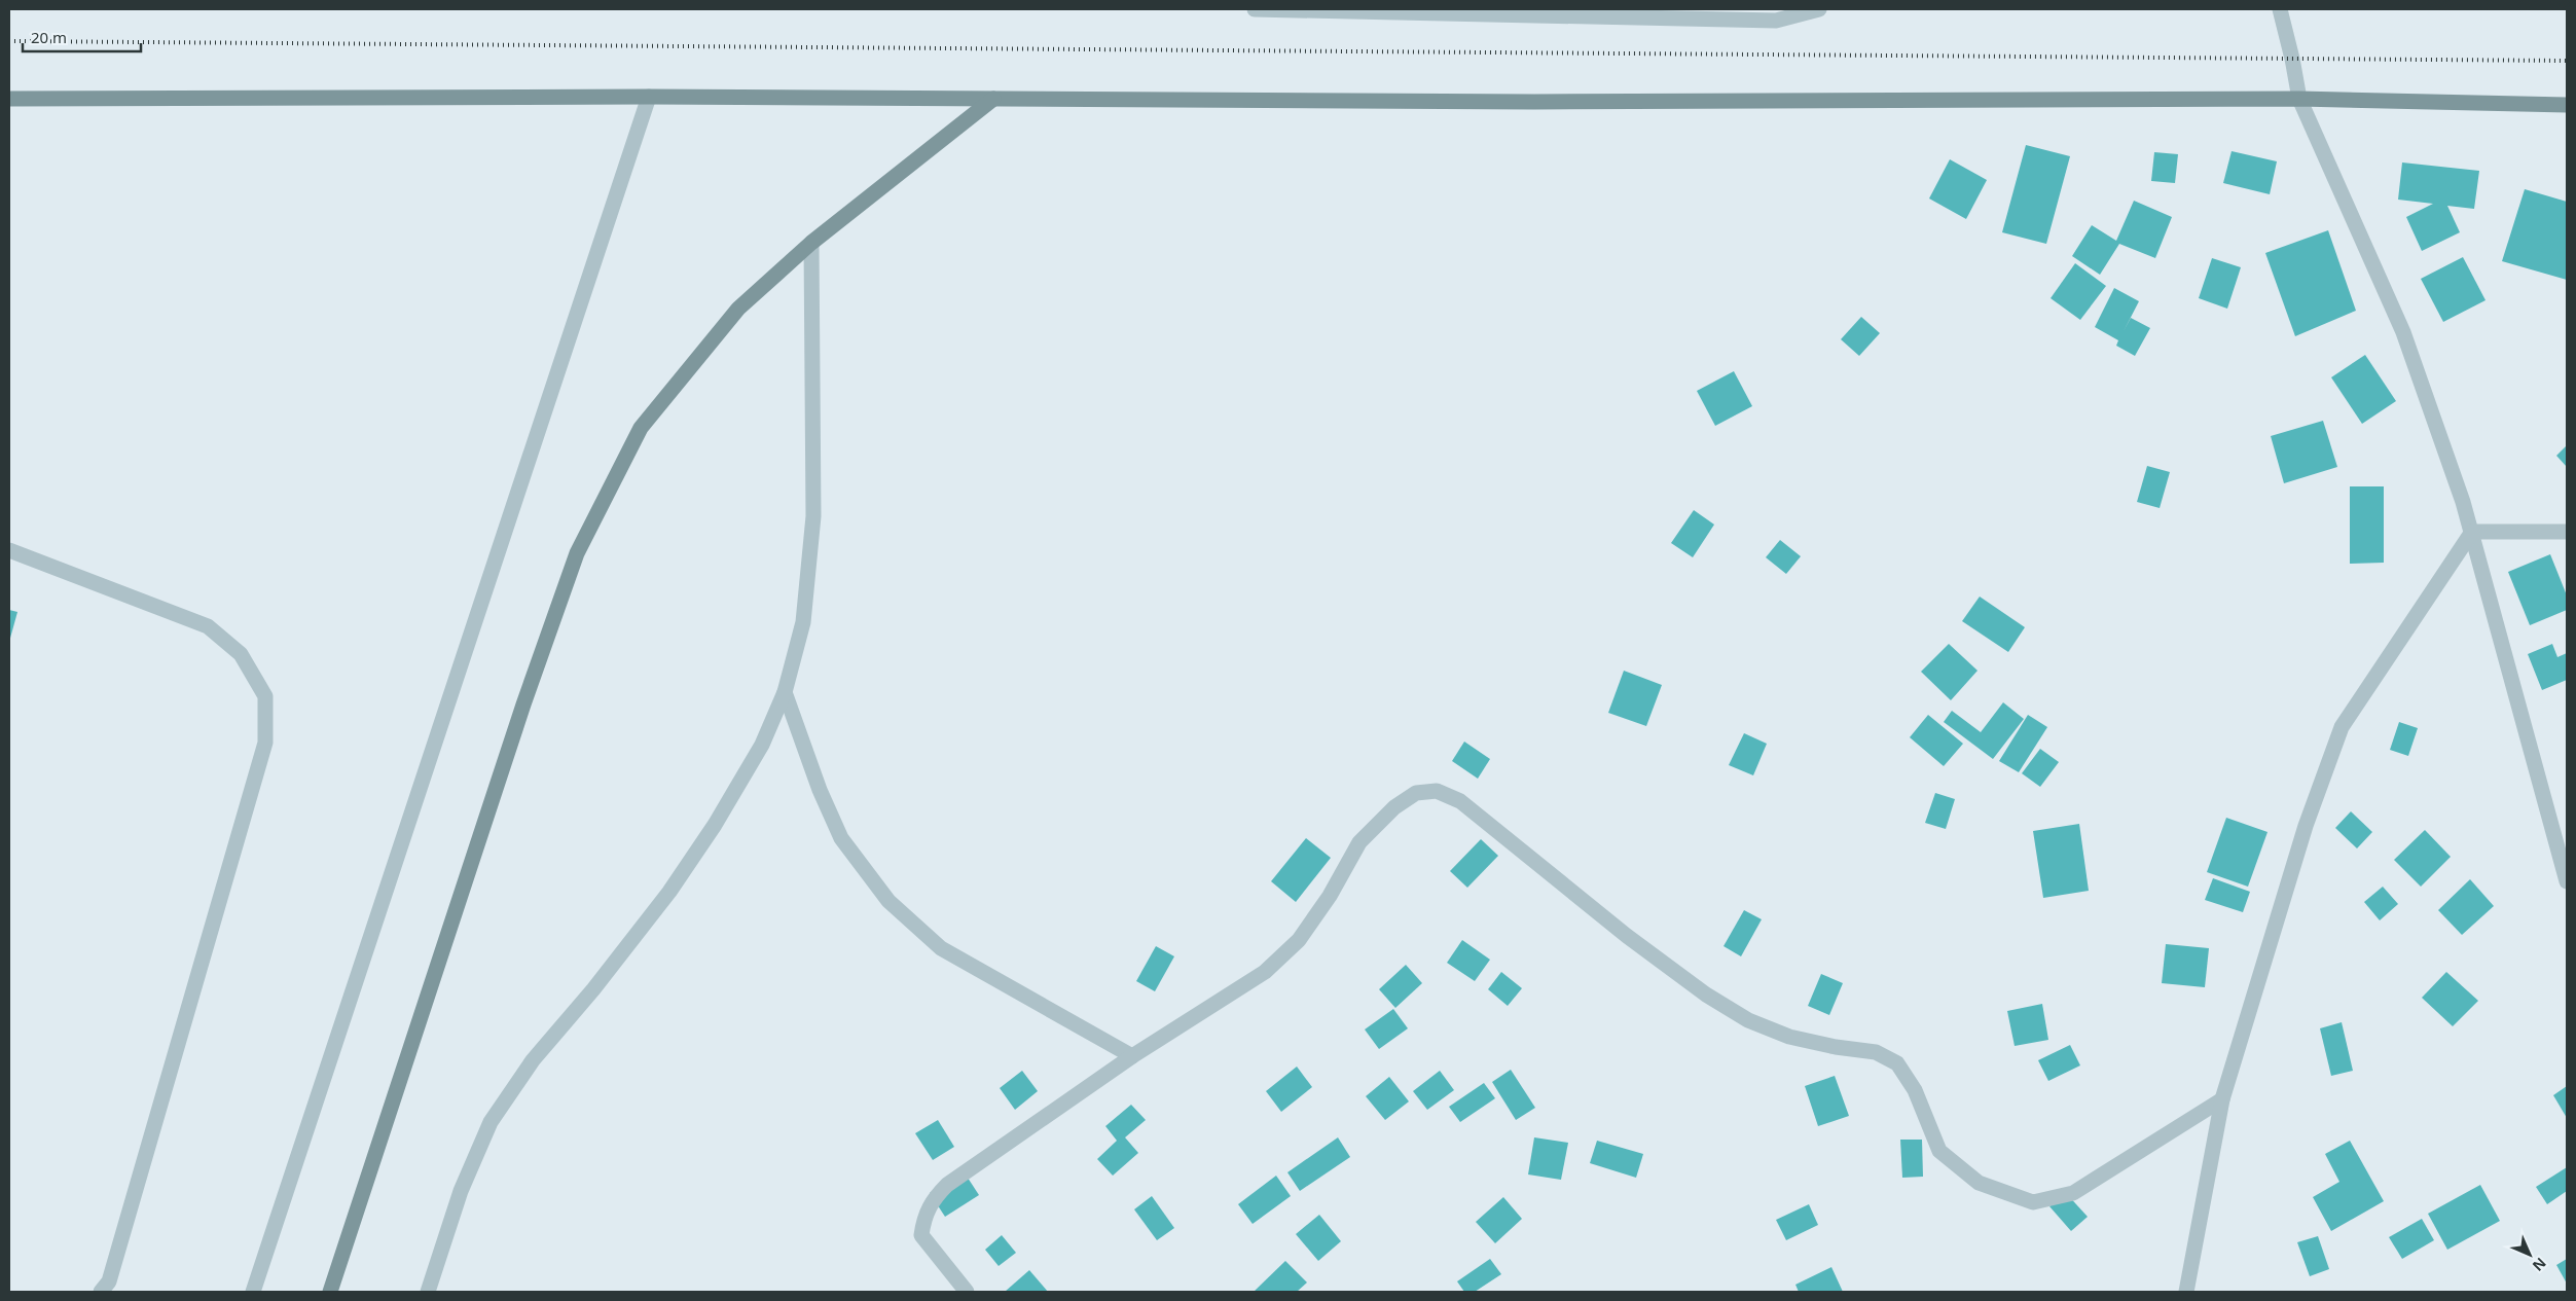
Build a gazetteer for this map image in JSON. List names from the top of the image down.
{
  "scale_bar": "20 m",
  "north": "bottom right"
}
